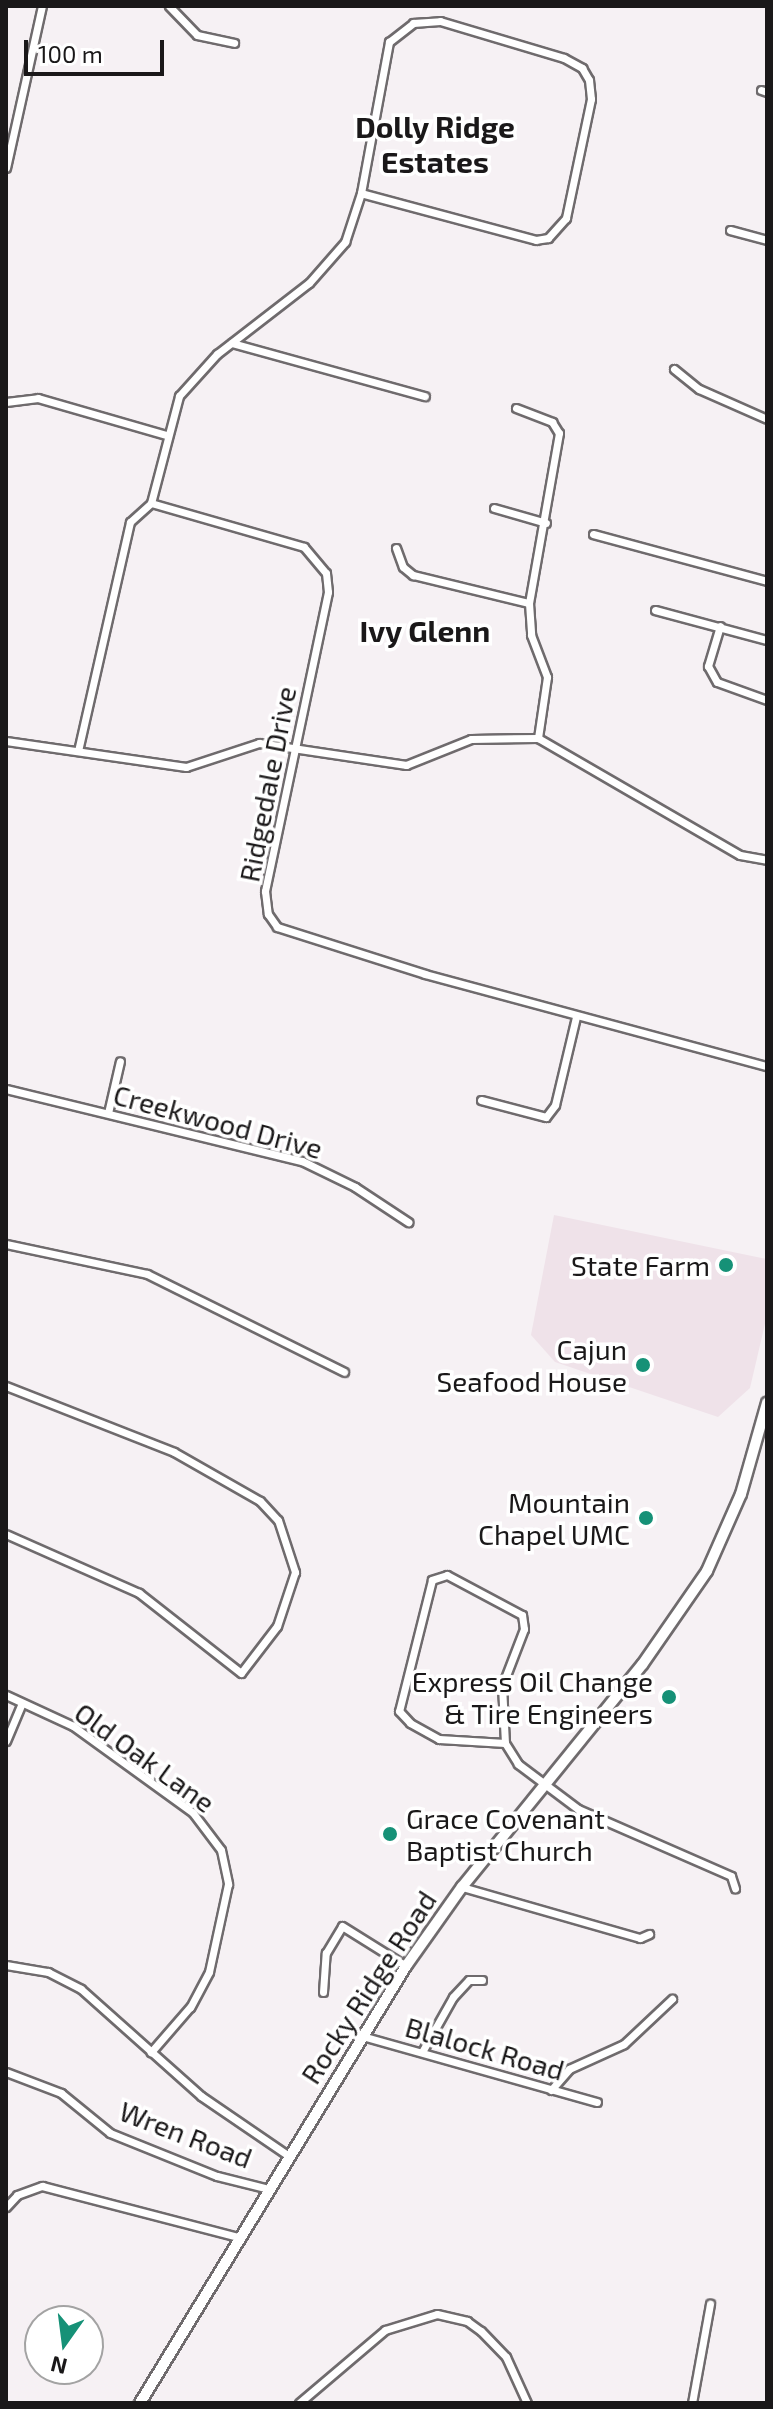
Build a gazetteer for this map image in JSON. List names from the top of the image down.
{
  "streets": {
    "main road": ["Rocky Ridge Road"],
    "street": [
      "Ridgedale Drive",
      "Creekwood Drive",
      "Old Oak Lane",
      "Blalock Road",
      "Wren Road"
    ]
  },
  "crossings": [
    ["Rocky Ridge Road", "Blalock Road"],
    ["Rocky Ridge Road", "Wren Road"]
  ],
  "districts": ["Dolly Ridge Estates", "Ivy Glenn"],
  "places": [
    "State Farm",
    "Cajun Seafood House",
    "Mountain Chapel UMC",
    "Express Oil Change & Tire Engineers",
    "Grace Covenant Baptist Church"
  ],
  "scale_bar": "100 m",
  "north": "bottom"
}
